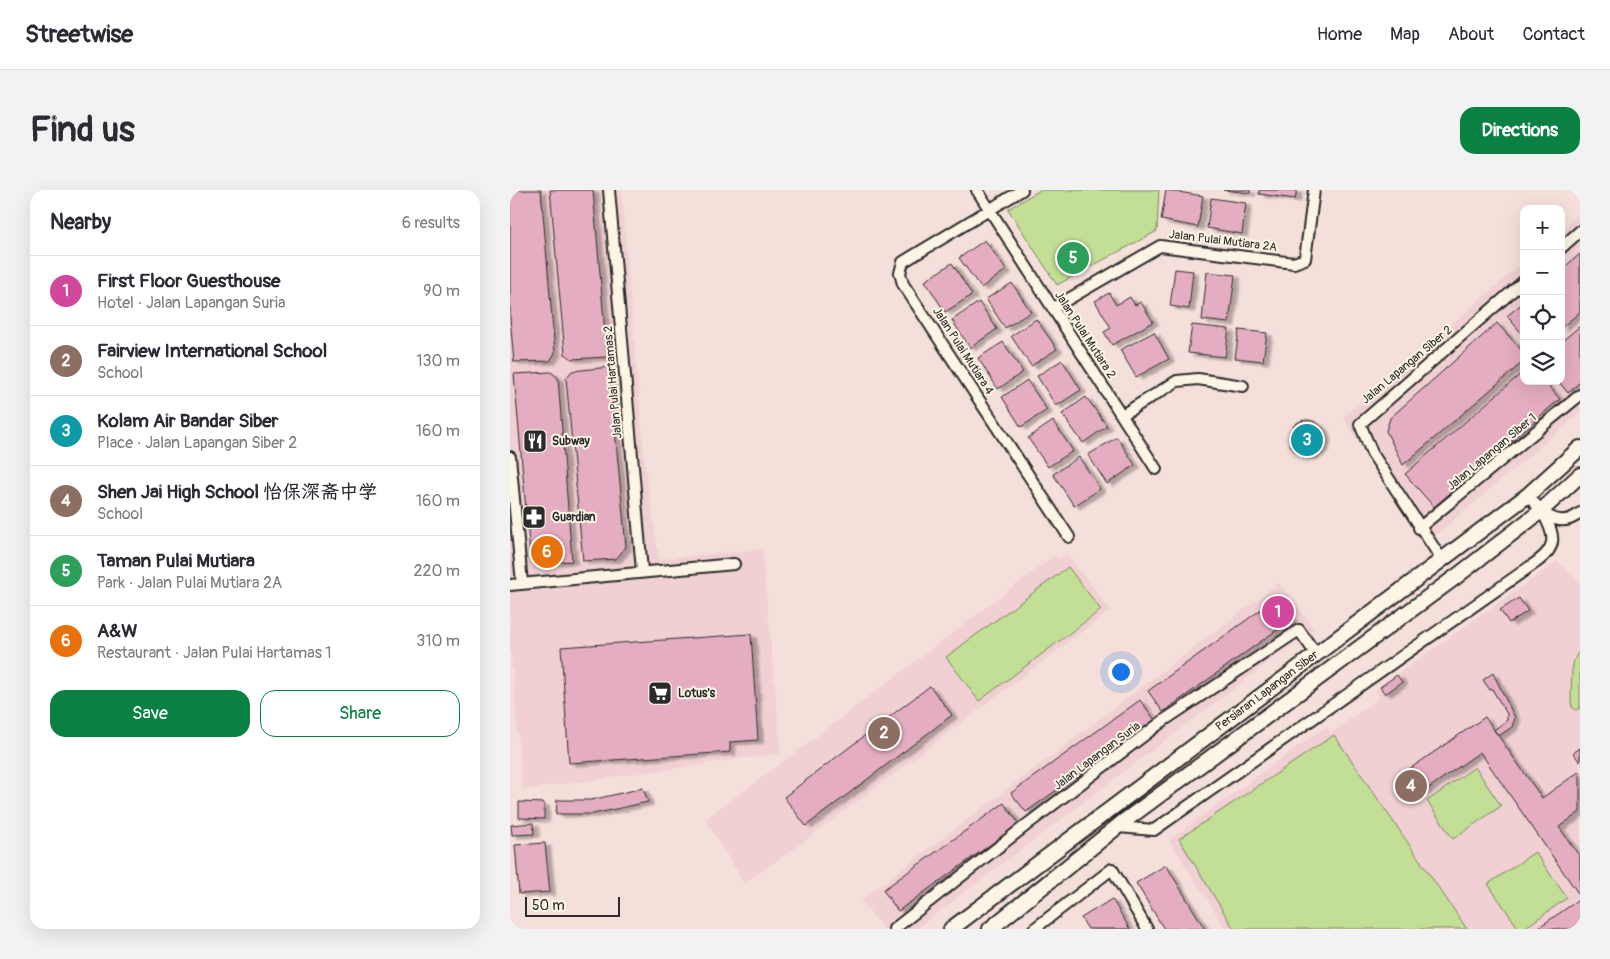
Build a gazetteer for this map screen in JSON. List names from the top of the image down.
{
  "streets": {
    "main road": ["Persiaran Lapangan Siber"],
    "street": [
      "Jalan Pulai Mutiara 2A",
      "Jalan Pulai Mutiara 2",
      "Jalan Pulai Mutiara 4",
      "Jalan Lapangan Siber 2",
      "Jalan Pulai Hartamas 2",
      "Jalan Lapangan Siber 1",
      "Jalan Lapangan Suria"
    ]
  },
  "crossings": [
    ["Jalan Pulai Mutiara 2A", "Jalan Pulai Mutiara 2"],
    ["Jalan Pulai Mutiara 2", "Jalan Pulai Mutiara 4"],
    ["Jalan Lapangan Siber 2", "Jalan Lapangan Siber 1"],
    ["Jalan Lapangan Siber 2", "Persiaran Lapangan Siber"],
    ["Persiaran Lapangan Siber", "Jalan Lapangan Suria"]
  ],
  "places": {
    "restaurant": ["Subway"],
    "pharmacy": ["Guardian"],
    "supermarket": ["Lotus's"]
  },
  "scale_bar": "50 m",
  "page": {
    "header": "Streetwise",
    "nav": [
      "Home",
      "Map",
      "About",
      "Contact"
    ],
    "buttons": [
      "Directions",
      ["Save", "Share"]
    ],
    "title": "Find us",
    "heading": ["Nearby", "6 results"],
    "map_buttons": ["+", "−"],
    "pins": [
      "5",
      "3",
      "6",
      "1",
      "2",
      "4"
    ],
    "list": [
      {
        "mark": "1",
        "name": "First Floor Guesthouse",
        "note": "Hotel · Jalan Lapangan Suria",
        "value": "90 m"
      },
      {
        "mark": "2",
        "name": "Fairview International School",
        "note": "School",
        "value": "130 m"
      },
      {
        "mark": "3",
        "name": "Kolam Air Bandar Siber",
        "note": "Place · Jalan Lapangan Siber 2",
        "value": "160 m"
      },
      {
        "mark": "4",
        "name": "Shen Jai High School 怡保深斋中学",
        "note": "School",
        "value": "160 m"
      },
      {
        "mark": "5",
        "name": "Taman Pulai Mutiara",
        "note": "Park · Jalan Pulai Mutiara 2A",
        "value": "220 m"
      },
      {
        "mark": "6",
        "name": "A&W",
        "note": "Restaurant · Jalan Pulai Hartamas 1",
        "value": "310 m"
      }
    ],
    "scale": "50 m"
  }
}
